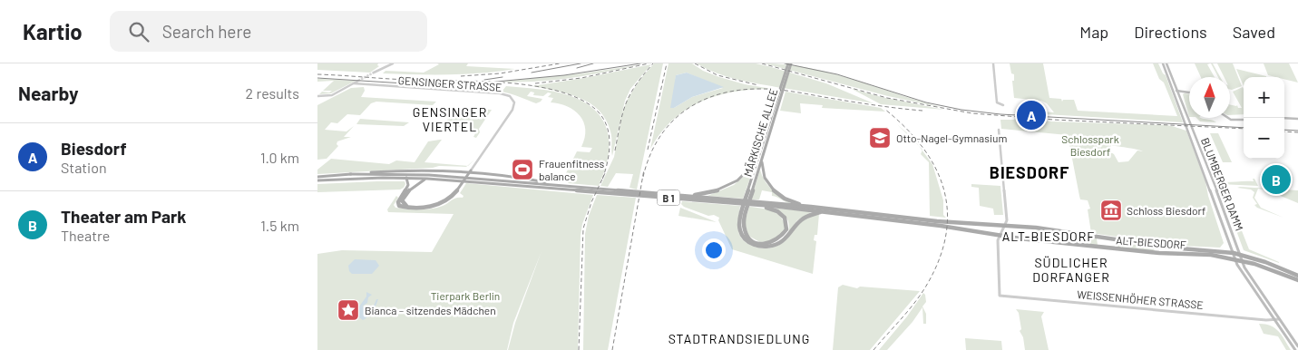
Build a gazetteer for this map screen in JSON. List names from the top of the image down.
{
  "streets": {
    "main road": [
      "MÄRKISCHE ALLEE",
      "BLUMBERGER DAMM",
      "B 1",
      "ALT-BIESDORF"
    ],
    "street": ["GENSINGER STRASSE", "WEISSENHÖHER STRASSE"]
  },
  "crossings": [
    ["MÄRKISCHE ALLEE", "B 1"],
    ["MÄRKISCHE ALLEE", "ALT-BIESDORF"],
    ["BLUMBERGER DAMM", "ALT-BIESDORF"],
    ["BLUMBERGER DAMM", "WEISSENHÖHER STRASSE"],
    ["B 1", "ALT-BIESDORF"],
    ["ALT-BIESDORF", "WEISSENHÖHER STRASSE"]
  ],
  "districts": [
    "GENSINGER VIERTEL",
    "BIESDORF",
    "ALT-BIESDORF",
    "SÜDLICHER DORFANGER",
    "STADTRANDSIEDLUNG"
  ],
  "parks": ["Schlosspark Biesdorf", "Tierpark Berlin"],
  "places": {
    "school or university": ["Otto-Nagel-Gymnasium"],
    "sports": ["Frauenfitness balance"],
    "museum": ["Schloss Biesdorf"],
    "place": ["Bianca – sitzendes Mädchen"]
  },
  "north": "top",
  "page": {
    "header": "Kartio",
    "search": "Search here",
    "nav": ["Map", "Directions", "Saved"],
    "heading": ["Nearby", "2 results"],
    "map_buttons": ["+", "−"],
    "pins": ["A", "B"],
    "list": [
      {
        "mark": "A",
        "name": "Biesdorf",
        "note": "Station",
        "value": "1.0 km"
      },
      {
        "mark": "B",
        "name": "Theater am Park",
        "note": "Theatre",
        "value": "1.5 km"
      }
    ]
  }
}
